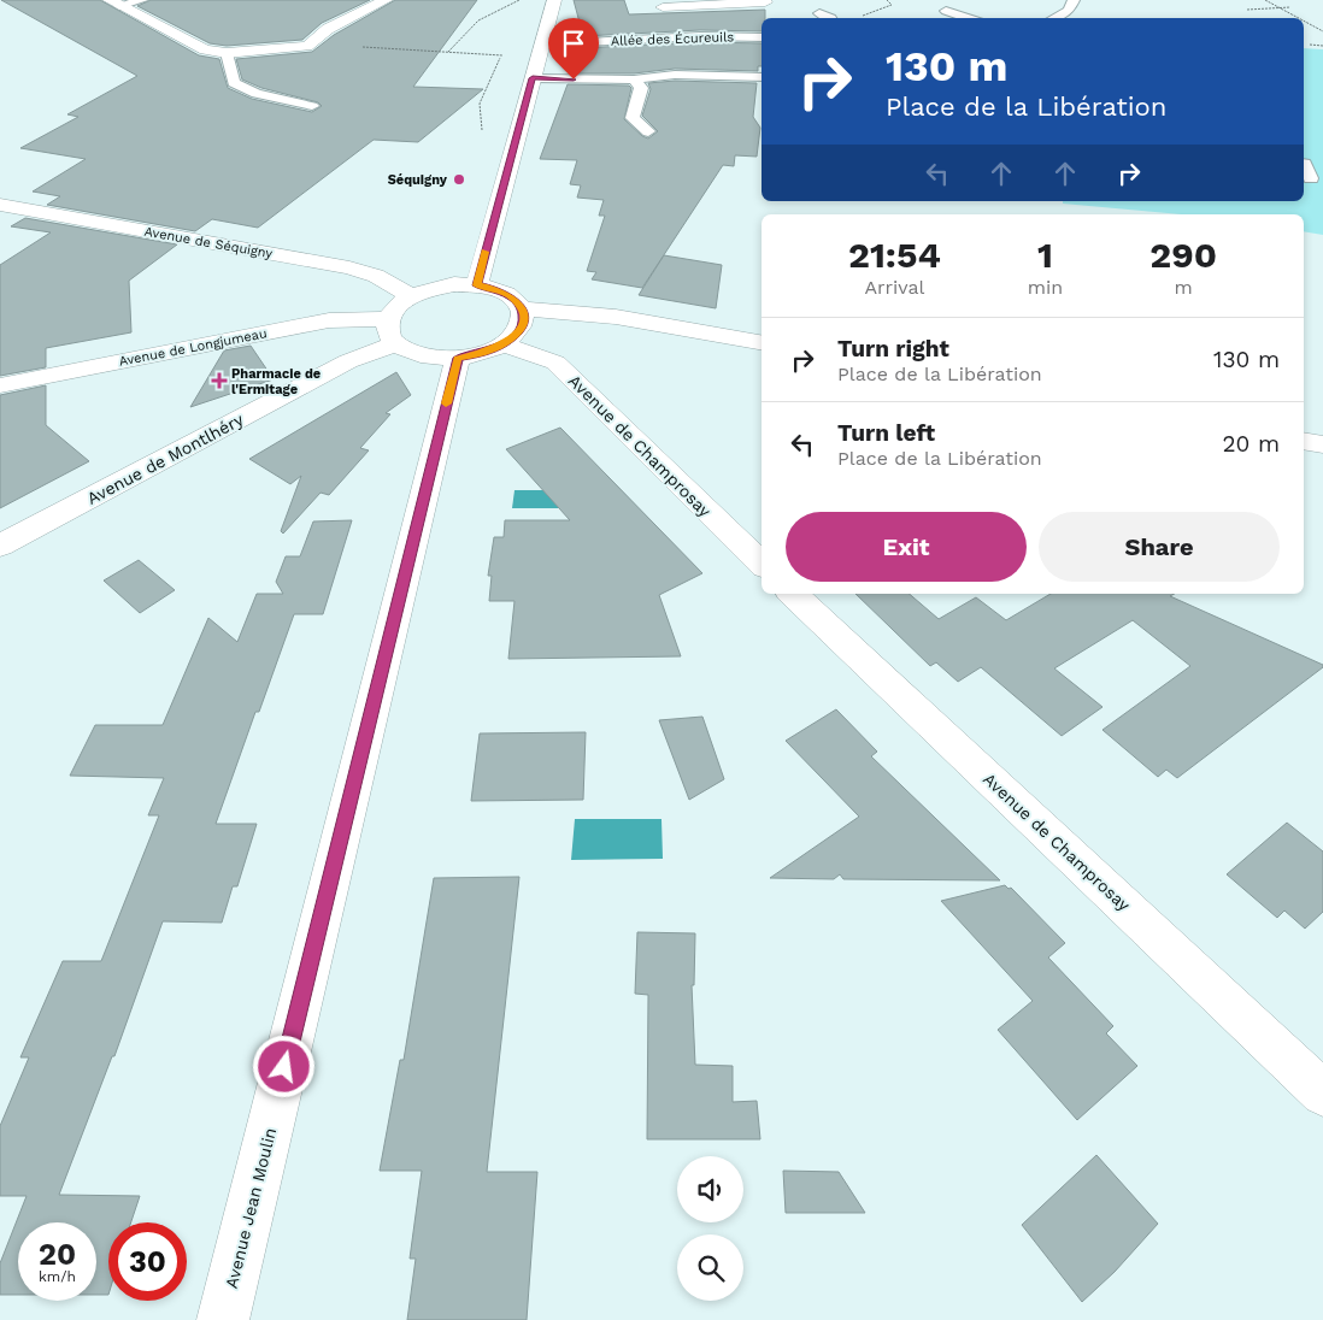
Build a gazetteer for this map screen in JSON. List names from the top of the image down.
{
  "streets": {
    "street": [
      "Avenue de Séquigny",
      "Avenue de Longjumeau",
      "Avenue de Champrosay",
      "Avenue de Montlhéry",
      "Avenue Jean Moulin"
    ],
    "lane": ["Allée des Écureuils"]
  },
  "crossings": [
    ["Avenue de Séquigny", "Avenue de Longjumeau"],
    ["Avenue de Séquigny", "Avenue de Champrosay"],
    ["Avenue de Séquigny", "Avenue de Montlhéry"],
    ["Avenue de Séquigny", "Avenue Jean Moulin"],
    ["Avenue de Longjumeau", "Avenue de Champrosay"],
    ["Avenue de Longjumeau", "Avenue de Montlhéry"],
    ["Avenue de Longjumeau", "Avenue Jean Moulin"],
    ["Avenue de Champrosay", "Avenue de Montlhéry"],
    ["Avenue de Champrosay", "Avenue Jean Moulin"],
    ["Avenue de Montlhéry", "Avenue Jean Moulin"]
  ],
  "places": {
    "other": ["Séquigny"],
    "health": ["Pharmacie de l'Ermitage"]
  },
  "page": {
    "turn": ["130 m", "Place de la Libération"],
    "eta": [
      "21:54",
      "Arrival",
      "1",
      "min",
      "290",
      "m"
    ],
    "list": [
      {
        "name": "Turn right",
        "note": "Place de la Libération",
        "value": "130 m"
      },
      {
        "name": "Turn left",
        "note": "Place de la Libération",
        "value": "20 m"
      }
    ],
    "buttons": ["Exit", "Share"],
    "speed": "20 km/h",
    "limit": "30"
  }
}
